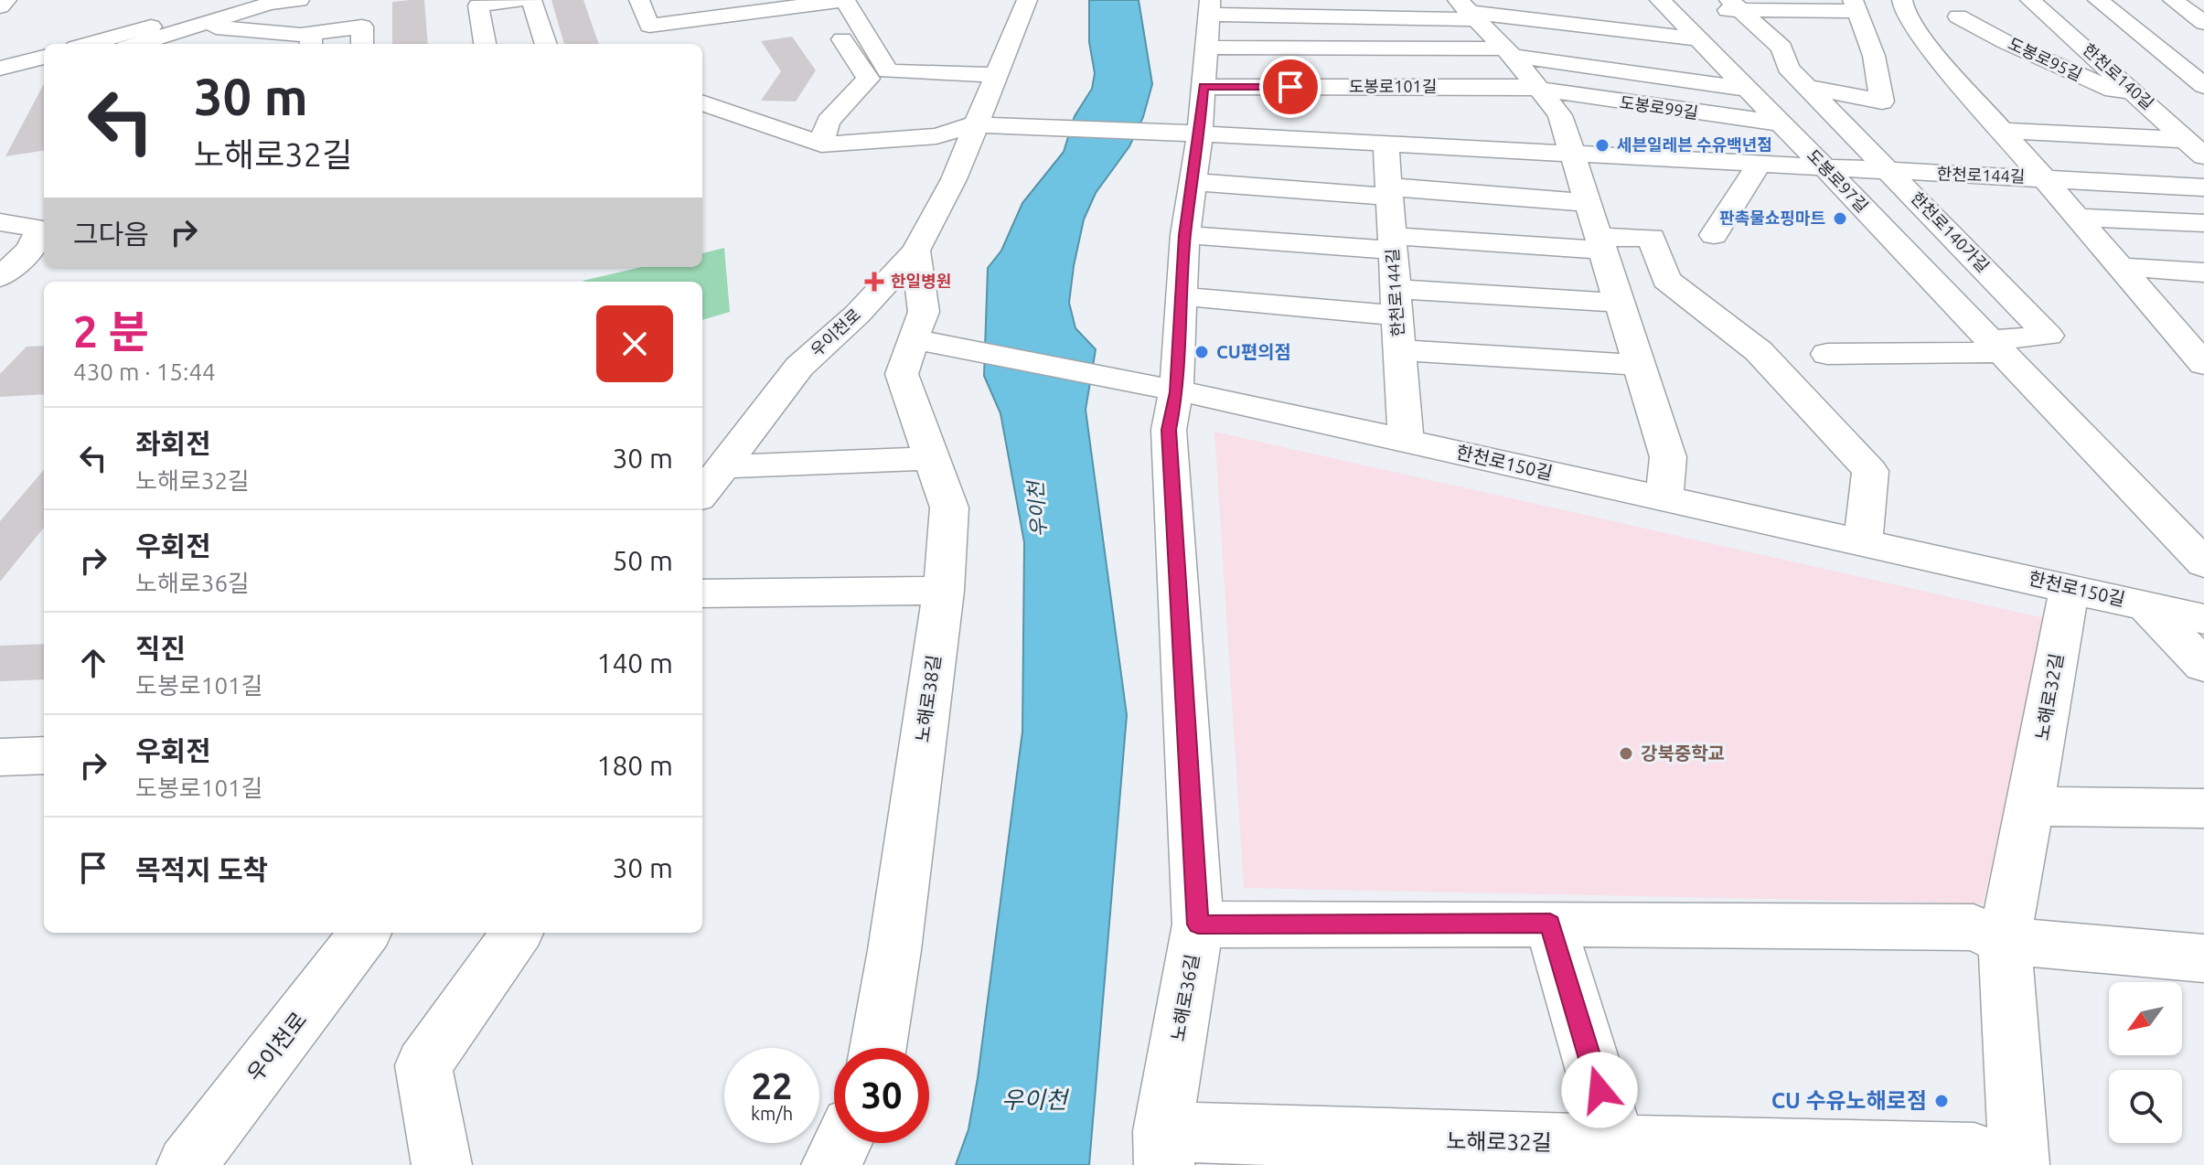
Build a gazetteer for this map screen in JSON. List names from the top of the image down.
{
  "streets": {
    "street": [
      "도봉로95길",
      "한천로140길",
      "도봉로101길",
      "도봉로99길",
      "한천로144길",
      "도봉로97길",
      "한천로140가길",
      "우이천로",
      "한천로150길",
      "노해로32길",
      "노해로38길",
      "노해로36길"
    ]
  },
  "crossings": [
    ["도봉로95길", "한천로140길"],
    ["도봉로101길", "도봉로99길"],
    ["도봉로99길", "도봉로97길"],
    ["한천로144길", "도봉로97길"],
    ["한천로144길", "한천로140가길"],
    ["한천로144길", "우이천로"],
    ["한천로144길", "한천로150길"],
    ["도봉로97길", "한천로140가길"],
    ["한천로150길", "노해로32길"],
    ["한천로150길", "노해로38길"],
    ["한천로150길", "노해로36길"],
    ["노해로32길", "노해로36길"]
  ],
  "water": ["우이천"],
  "places": {
    "other": [
      "세븐일레븐 수유백년점",
      "판촉물쇼핑마트",
      "CU편의점",
      "강북중학교",
      "CU 수유노해로점"
    ],
    "health": ["한일병원"]
  },
  "north": "bottom left",
  "page": {
    "turn": ["30 m", "노해로32길"],
    "then": "그다음",
    "heading": ["2 분", "430 m · 15:44"],
    "list": [
      {
        "name": "좌회전",
        "note": "노해로32길",
        "value": "30 m"
      },
      {
        "name": "우회전",
        "note": "노해로36길",
        "value": "50 m"
      },
      {
        "name": "직진",
        "note": "도봉로101길",
        "value": "140 m"
      },
      {
        "name": "우회전",
        "note": "도봉로101길",
        "value": "180 m"
      },
      {
        "name": "목적지 도착",
        "value": "30 m"
      }
    ],
    "speed": "22 km/h",
    "limit": "30"
  }
}
